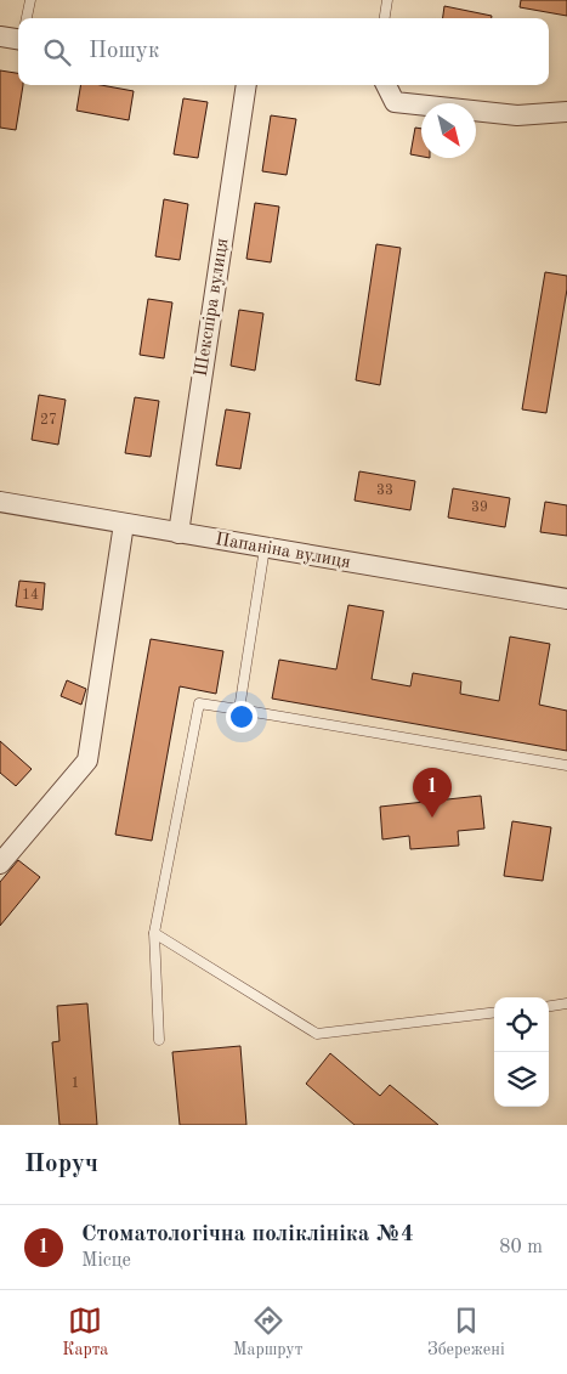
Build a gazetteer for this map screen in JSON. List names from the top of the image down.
{
  "streets": {
    "street": ["Шекспіра вулиця", "Папаніна вулиця"]
  },
  "crossings": [
    ["Шекспіра вулиця", "Папаніна вулиця"]
  ],
  "house_numbers": [
    "27",
    "33",
    "39",
    "14",
    "1"
  ],
  "north": "bottom right",
  "page": {
    "search": "Пошук",
    "pins": "1",
    "heading": "Поруч",
    "list": [
      {
        "mark": "1",
        "name": "Стоматологічна поліклініка №4",
        "note": "Місце",
        "value": "80 m"
      }
    ],
    "nav": ["Карта", "Маршрут", "Збережені"]
  }
}
